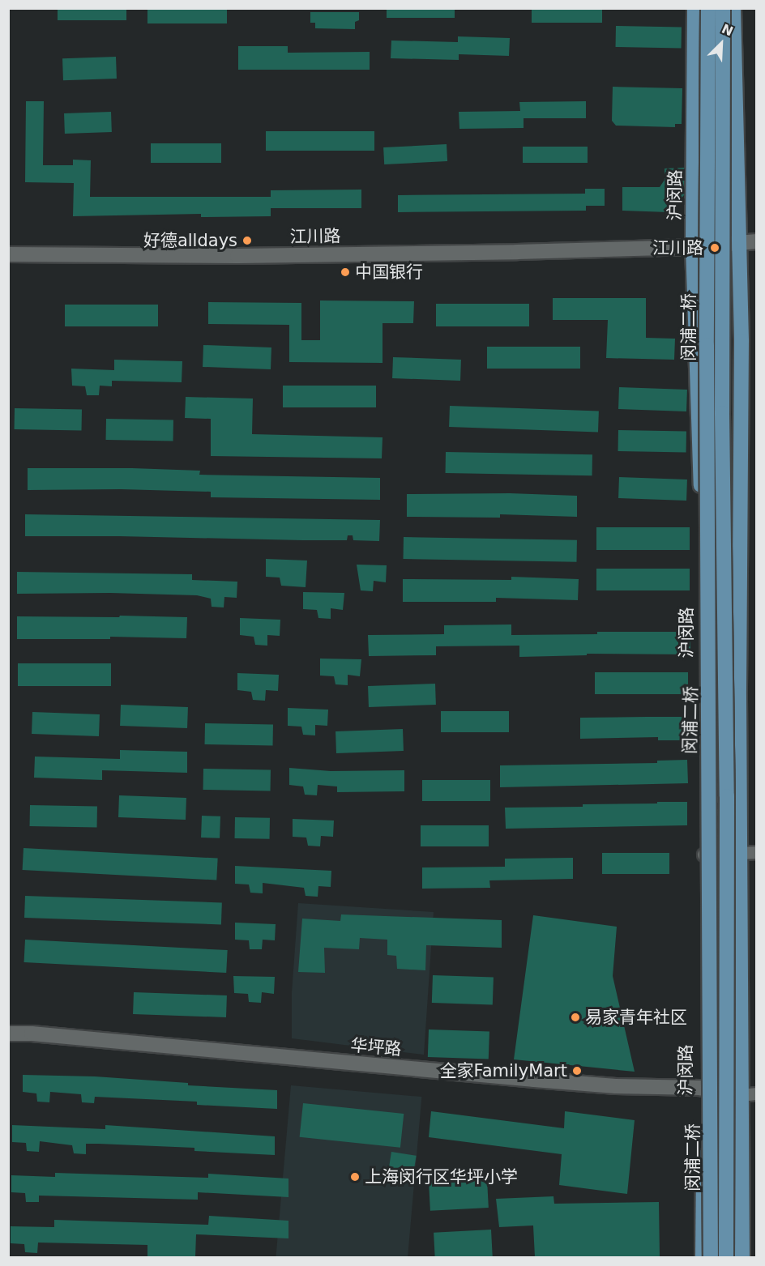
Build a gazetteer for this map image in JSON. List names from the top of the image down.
{
  "streets": {
    "main road": [
      "沪闵路",
      "江川路",
      "闵浦二桥",
      "华坪路"
    ]
  },
  "crossings": [
    ["沪闵路", "江川路"],
    ["沪闵路", "华坪路"]
  ],
  "places": [
    "好德alldays",
    "江川路",
    "中国银行",
    "易家青年社区",
    "全家FamilyMart",
    "上海闵行区华坪小学"
  ],
  "north": "top right"
}
